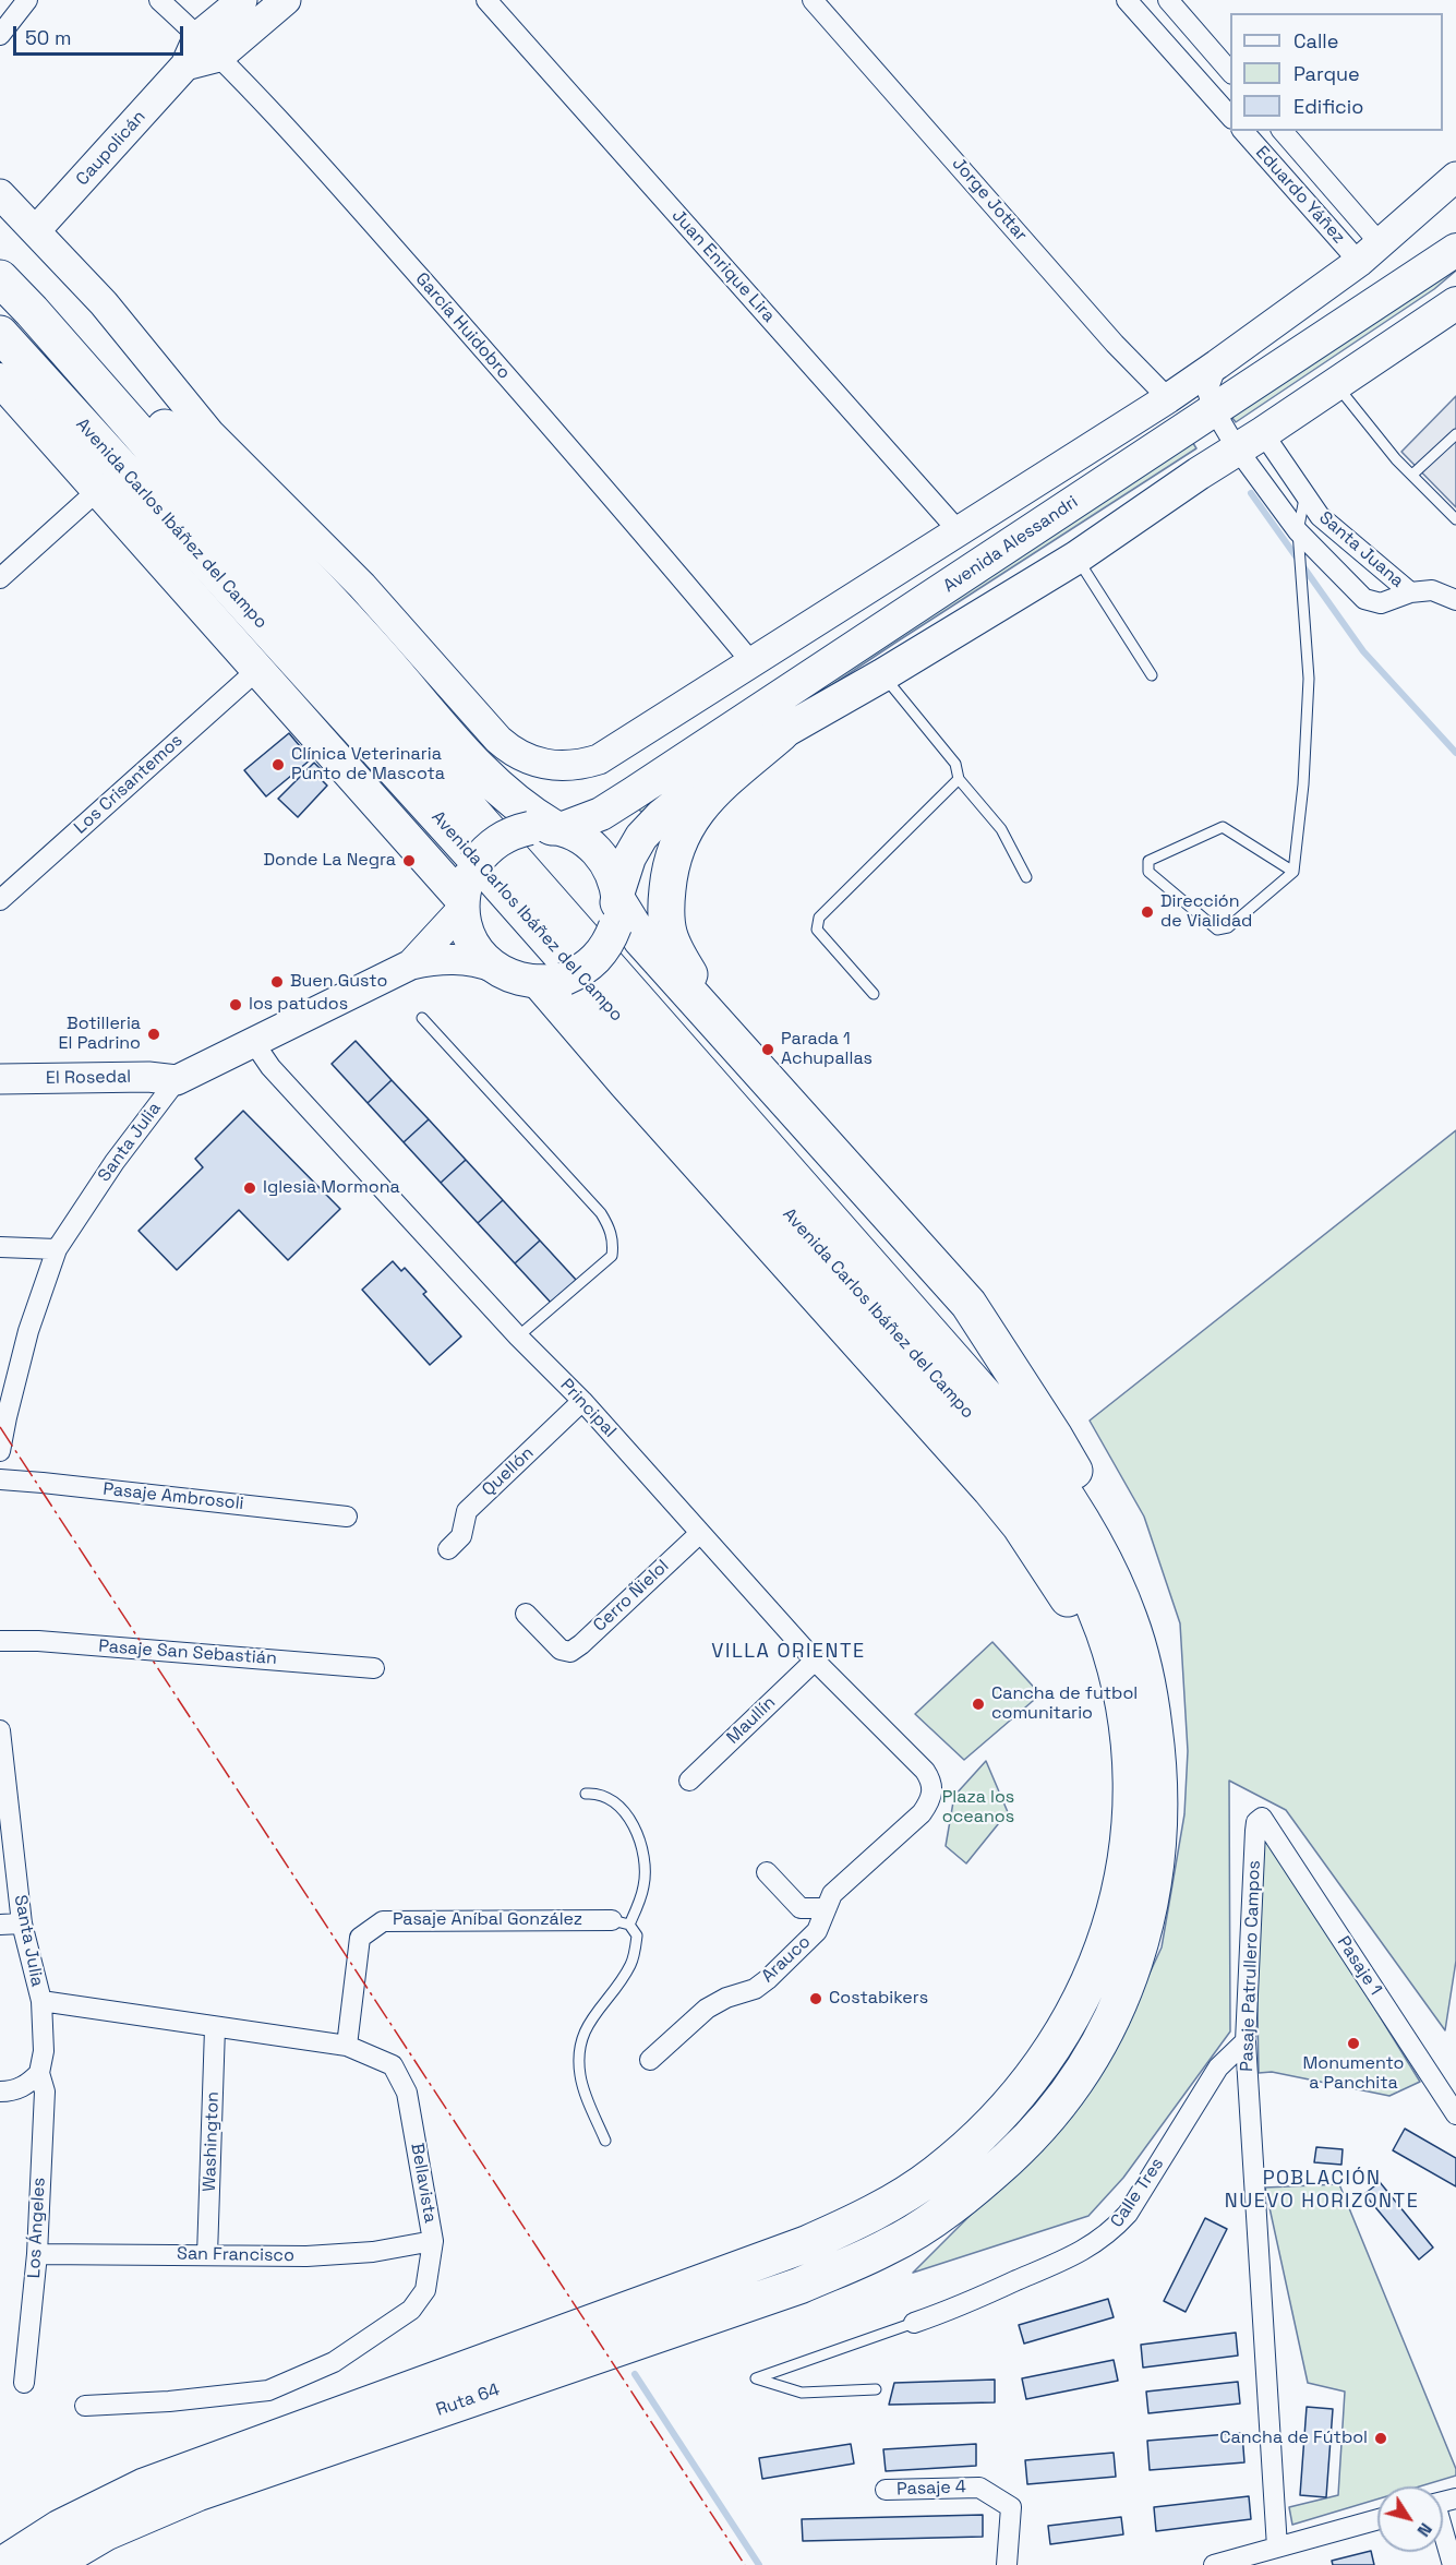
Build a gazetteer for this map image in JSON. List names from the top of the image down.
{
  "streets": {
    "highway": ["Avenida Carlos Ibáñez del Campo", "Ruta 64"],
    "main road": [
      "Caupolicán",
      "Avenida Alessandri",
      "El Rosedal",
      "Santa Julia"
    ],
    "street": [
      "Eduardo Yáñez",
      "Jorge Jottar",
      "Juan Enrique Lira",
      "García Huidobro",
      "Santa Juana",
      "Los Crisantemos",
      "Principal",
      "Quellón",
      "Pasaje Ambrosoli",
      "Cerro Ñielol",
      "Pasaje San Sebastián",
      "Maullín",
      "Pasaje Aníbal González",
      "Arauco",
      "Pasaje Patrullero Campos",
      "Pasaje 1",
      "Washington",
      "Bellavista",
      "Calle Tres",
      "Los Ángeles",
      "San Francisco",
      "Pasaje 4"
    ]
  },
  "crossings": [
    ["Caupolicán", "García Huidobro"],
    ["Eduardo Yáñez", "Avenida Alessandri"],
    ["Jorge Jottar", "Avenida Alessandri"],
    ["Juan Enrique Lira", "Avenida Alessandri"],
    ["García Huidobro", "Avenida Alessandri"],
    ["Avenida Carlos Ibáñez del Campo", "Avenida Alessandri"],
    ["Avenida Carlos Ibáñez del Campo", "Los Crisantemos"],
    ["Avenida Carlos Ibáñez del Campo", "Santa Julia"],
    ["Avenida Carlos Ibáñez del Campo", "Ruta 64"],
    ["Avenida Alessandri", "Santa Julia"],
    ["El Rosedal", "Santa Julia"],
    ["Santa Julia", "Principal"],
    ["Santa Julia", "Bellavista"],
    ["Santa Julia", "Los Ángeles"],
    ["Principal", "Quellón"],
    ["Principal", "Cerro Ñielol"],
    ["Principal", "Maullín"],
    ["Principal", "Arauco"],
    ["Pasaje Aníbal González", "Bellavista"],
    ["Pasaje Patrullero Campos", "Pasaje 1"],
    ["Pasaje Patrullero Campos", "Calle Tres"],
    ["Washington", "Bellavista"],
    ["Washington", "San Francisco"],
    ["Bellavista", "San Francisco"],
    ["Los Ángeles", "San Francisco"]
  ],
  "districts": ["VILLA ORIENTE", "POBLACIÓN NUEVO HORIZONTE"],
  "parks": ["Plaza los oceanos"],
  "places": [
    "Clínica Veterinaria Punto de Mascota",
    "Donde La Negra",
    "Dirección de Vialidad",
    "Buen Gusto",
    "los patudos",
    "Botilleria El Padrino",
    "Parada 1 Achupallas",
    "Iglesia Mormona",
    "Cancha de futbol comunitario",
    "Costabikers",
    "Monumento a Panchita",
    "Cancha de Fútbol"
  ],
  "legend": ["Calle", "Parque", "Edificio"],
  "scale_bar": "50 m",
  "north": "bottom right"
}
